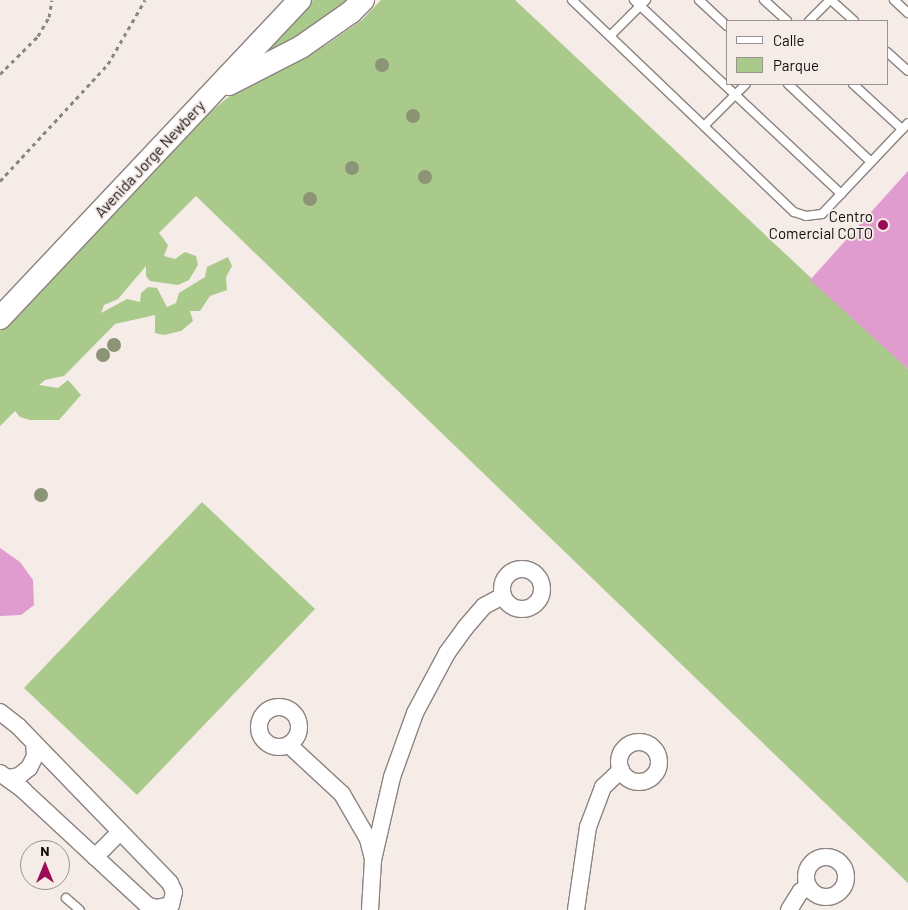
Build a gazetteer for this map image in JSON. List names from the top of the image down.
{
  "streets": {
    "main road": ["Avenida Jorge Newbery"]
  },
  "places": ["Centro Comercial COTO"],
  "legend": ["Calle", "Parque"],
  "north": "top"
}
